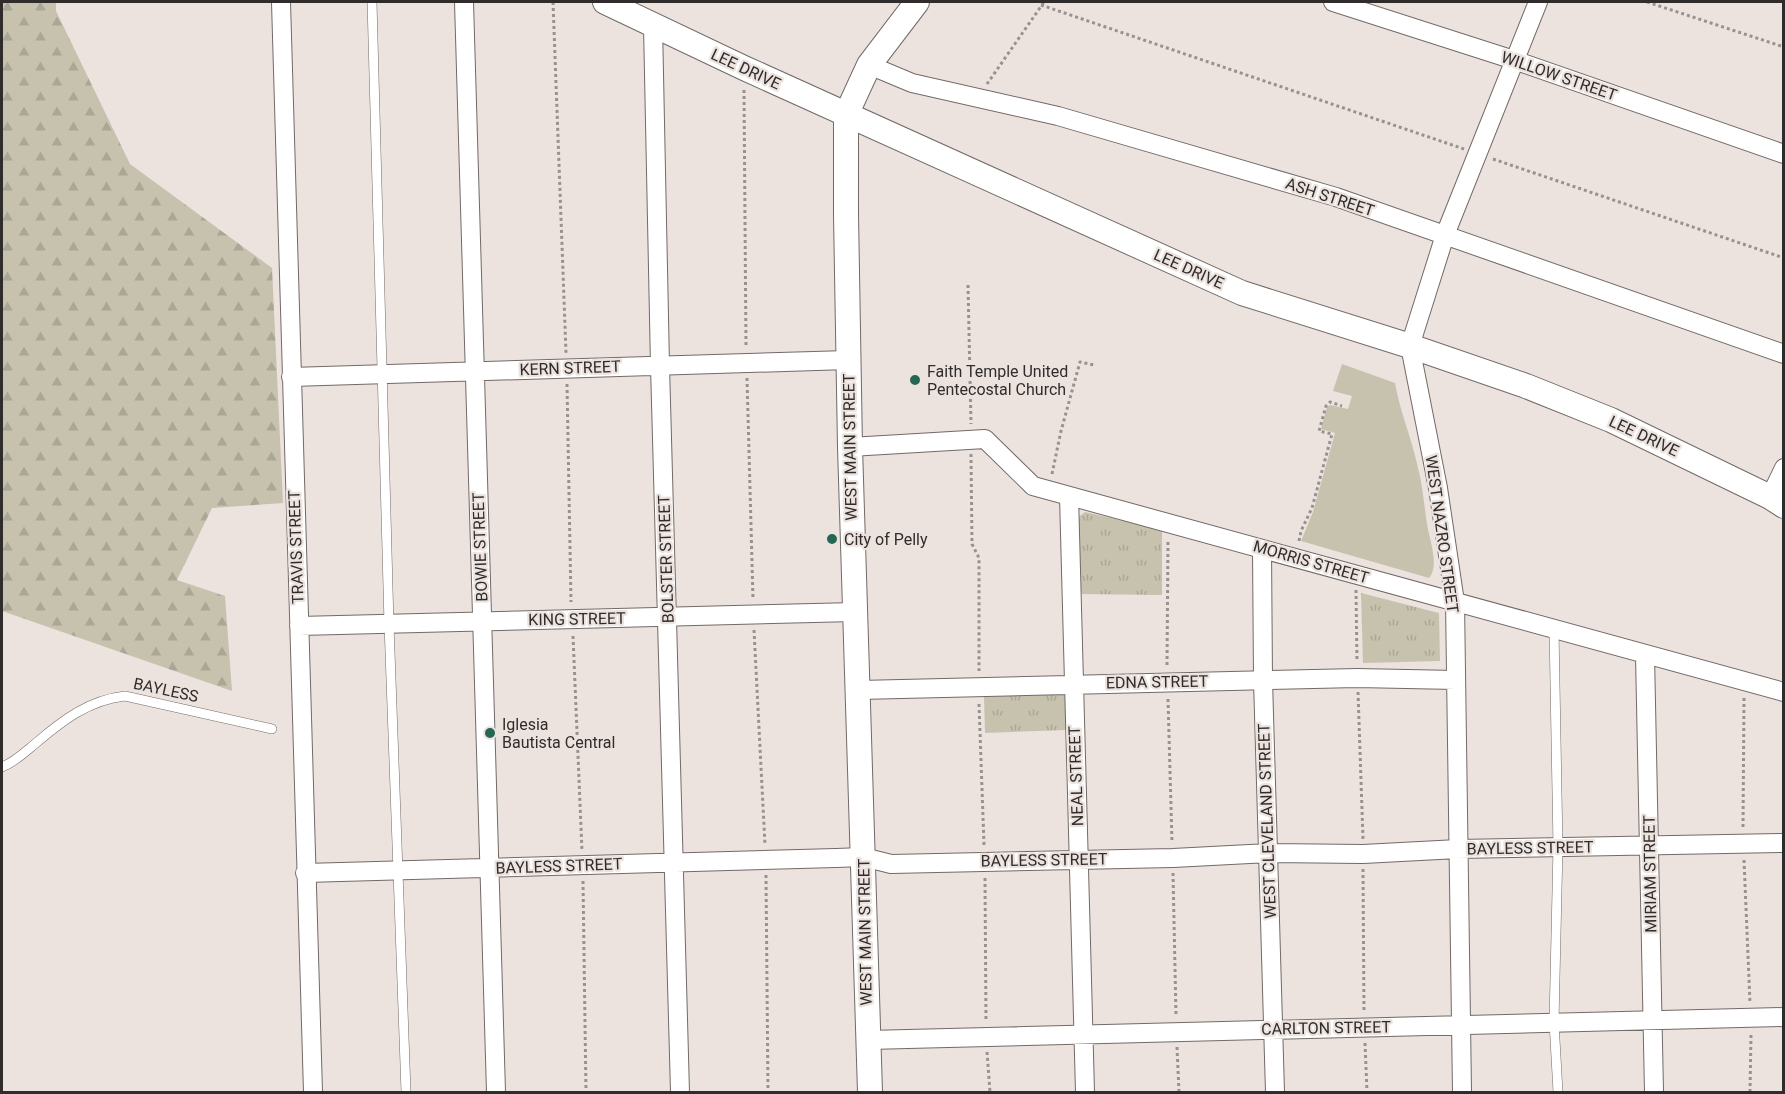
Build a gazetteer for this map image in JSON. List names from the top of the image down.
{
  "streets": {
    "main road": ["LEE DRIVE", "WEST MAIN STREET"],
    "street": [
      "WILLOW STREET",
      "ASH STREET",
      "KERN STREET",
      "WEST NAZRO STREET",
      "TRAVIS STREET",
      "BOWIE STREET",
      "BOLSTER STREET",
      "MORRIS STREET",
      "KING STREET",
      "EDNA STREET",
      "NEAL STREET",
      "WEST CLEVELAND STREET",
      "BAYLESS STREET",
      "MIRIAM STREET",
      "CARLTON STREET"
    ],
    "lane": ["BAYLESS"]
  },
  "crossings": [
    ["LEE DRIVE", "WEST MAIN STREET"],
    ["LEE DRIVE", "WEST NAZRO STREET"],
    ["LEE DRIVE", "BOLSTER STREET"],
    ["WILLOW STREET", "WEST NAZRO STREET"],
    ["ASH STREET", "WEST MAIN STREET"],
    ["ASH STREET", "WEST NAZRO STREET"],
    ["KERN STREET", "WEST MAIN STREET"],
    ["KERN STREET", "TRAVIS STREET"],
    ["KERN STREET", "BOWIE STREET"],
    ["KERN STREET", "BOLSTER STREET"],
    ["WEST MAIN STREET", "MORRIS STREET"],
    ["WEST MAIN STREET", "KING STREET"],
    ["WEST MAIN STREET", "EDNA STREET"],
    ["WEST MAIN STREET", "BAYLESS STREET"],
    ["WEST MAIN STREET", "CARLTON STREET"],
    ["WEST NAZRO STREET", "MORRIS STREET"],
    ["WEST NAZRO STREET", "EDNA STREET"],
    ["WEST NAZRO STREET", "BAYLESS STREET"],
    ["WEST NAZRO STREET", "CARLTON STREET"],
    ["TRAVIS STREET", "KING STREET"],
    ["TRAVIS STREET", "BAYLESS STREET"],
    ["BOWIE STREET", "KING STREET"],
    ["BOWIE STREET", "BAYLESS STREET"],
    ["BOLSTER STREET", "KING STREET"],
    ["BOLSTER STREET", "BAYLESS STREET"],
    ["MORRIS STREET", "NEAL STREET"],
    ["MORRIS STREET", "WEST CLEVELAND STREET"],
    ["MORRIS STREET", "MIRIAM STREET"],
    ["EDNA STREET", "NEAL STREET"],
    ["EDNA STREET", "WEST CLEVELAND STREET"],
    ["NEAL STREET", "BAYLESS STREET"],
    ["NEAL STREET", "CARLTON STREET"],
    ["WEST CLEVELAND STREET", "BAYLESS STREET"],
    ["WEST CLEVELAND STREET", "CARLTON STREET"],
    ["BAYLESS STREET", "MIRIAM STREET"],
    ["MIRIAM STREET", "CARLTON STREET"]
  ],
  "places": ["Faith Temple United Pentecostal Church", "City of Pelly", "Iglesia Bautista Central"]
}
